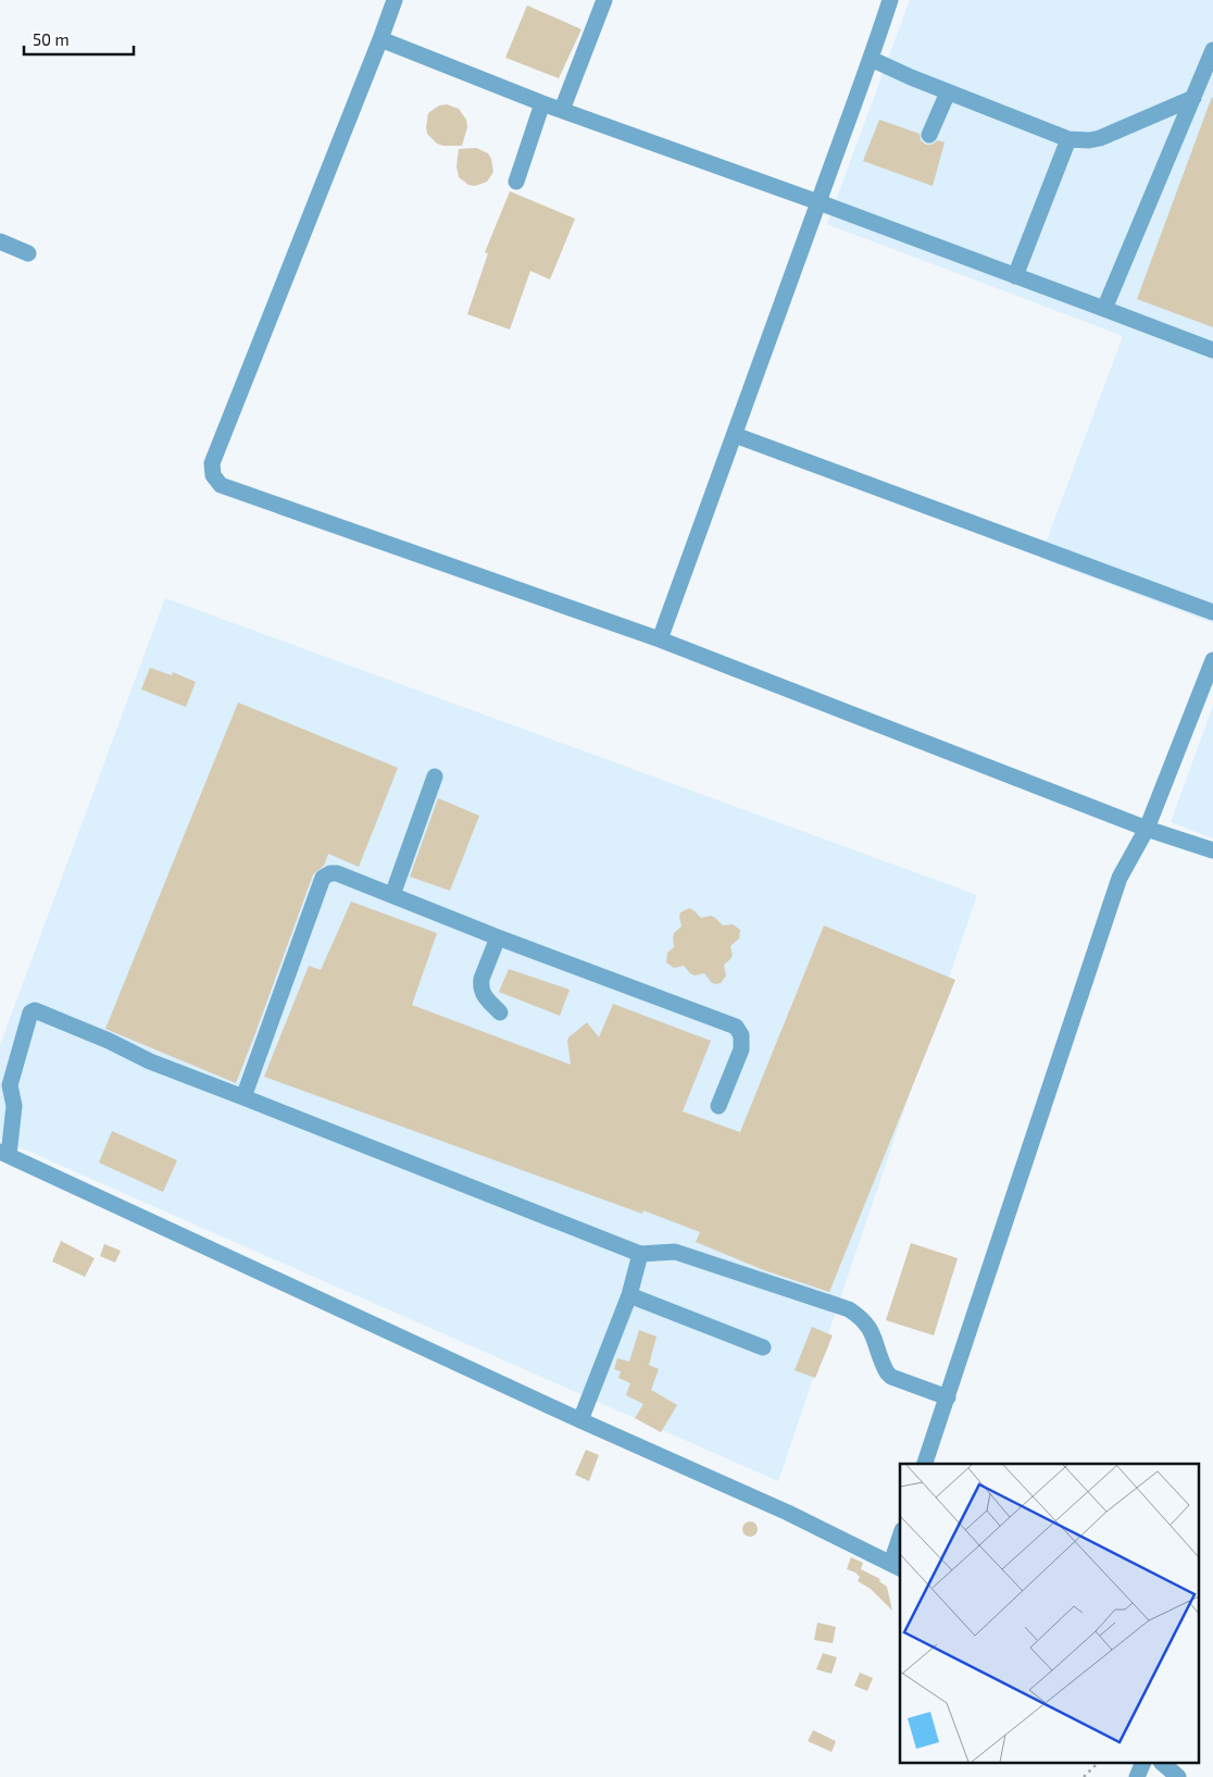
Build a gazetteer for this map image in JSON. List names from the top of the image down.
{
  "scale_bar": "50 m"
}
